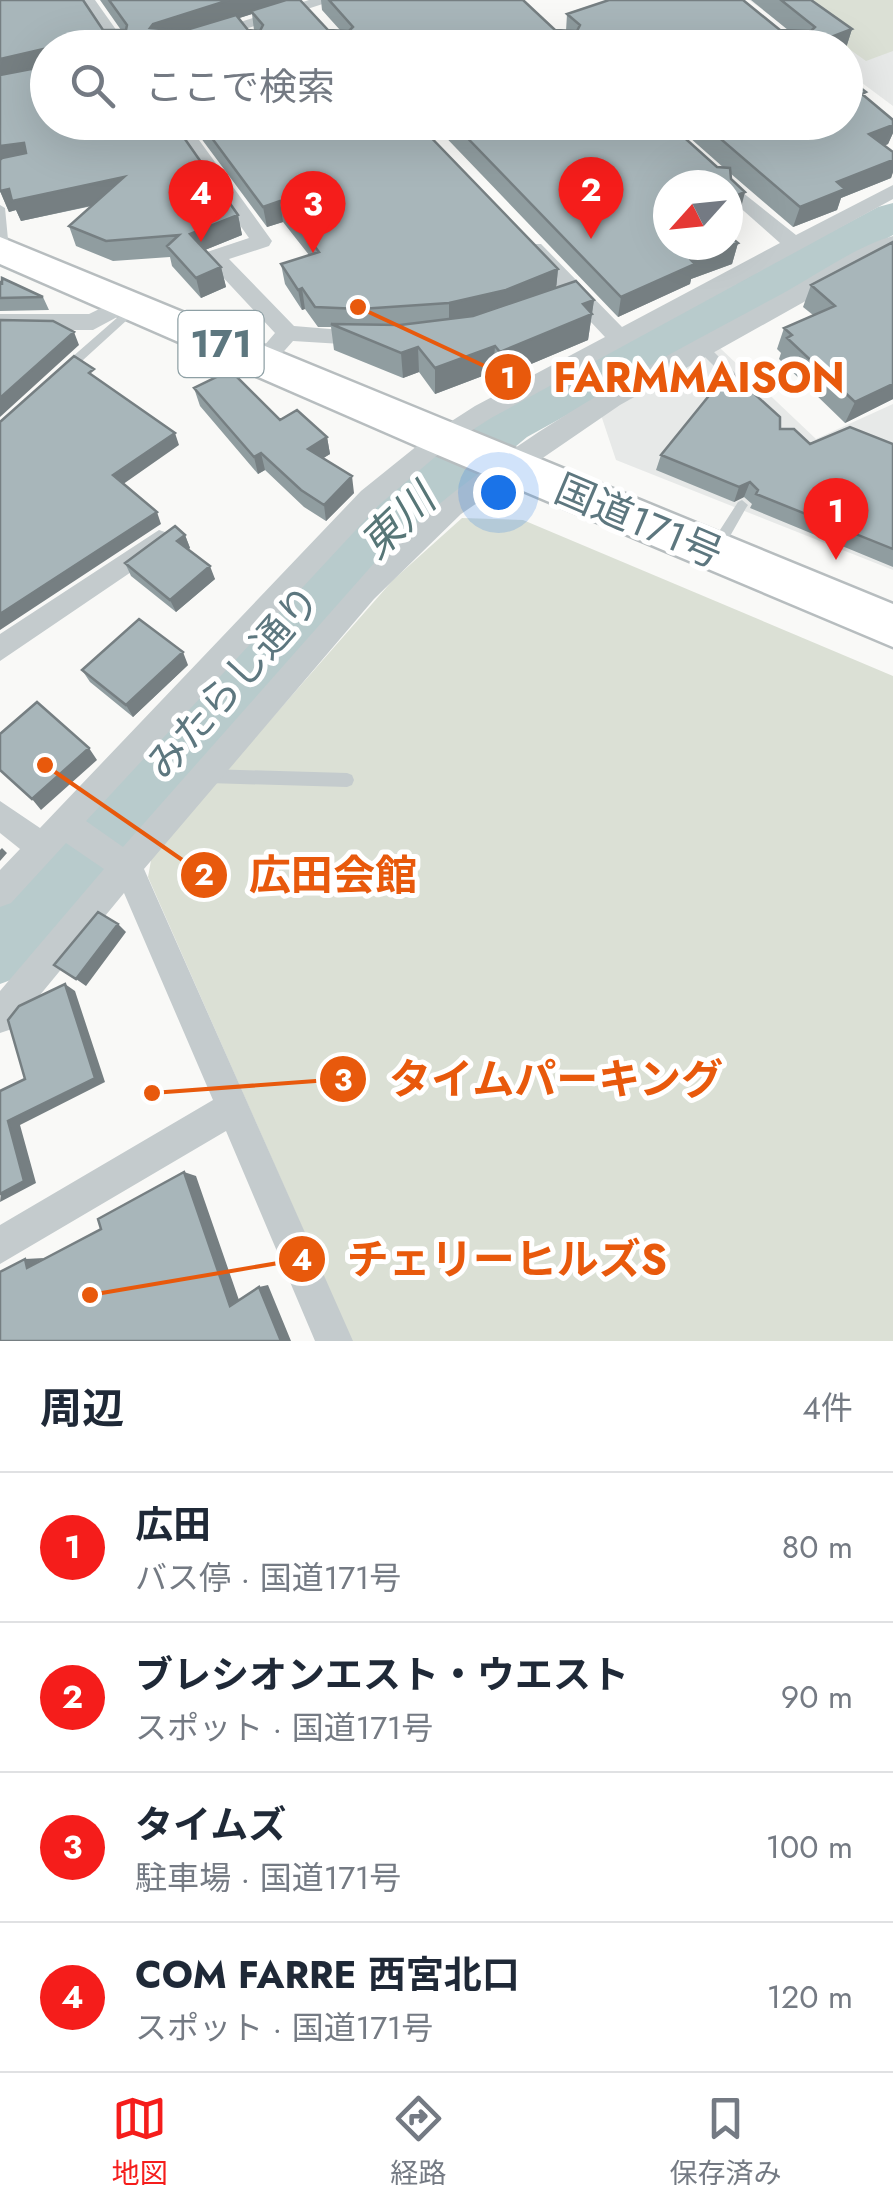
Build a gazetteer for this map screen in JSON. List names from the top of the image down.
{
  "streets": {
    "highway": ["171", "国道171号"],
    "street": ["みたらし通り"]
  },
  "crossings": [
    ["国道171号", "みたらし通り"]
  ],
  "water": ["東川"],
  "places": [
    "FARMMAISON",
    "広田会館",
    "タイムパーキング",
    "チェリーヒルズS"
  ],
  "north": "bottom left",
  "page": {
    "search": "ここで検索",
    "pins": [
      "2",
      "4",
      "3",
      "1"
    ],
    "heading": ["周辺", "4件"],
    "list": [
      {
        "mark": "1",
        "name": "広田",
        "note": "バス停 · 国道171号",
        "value": "80 m"
      },
      {
        "mark": "2",
        "name": "ブレシオンエスト・ウエスト",
        "note": "スポット · 国道171号",
        "value": "90 m"
      },
      {
        "mark": "3",
        "name": "タイムズ",
        "note": "駐車場 · 国道171号",
        "value": "100 m"
      },
      {
        "mark": "4",
        "name": "COM FARRE 西宮北口",
        "note": "スポット · 国道171号",
        "value": "120 m"
      }
    ],
    "nav": ["地図", "経路", "保存済み"]
  }
}
